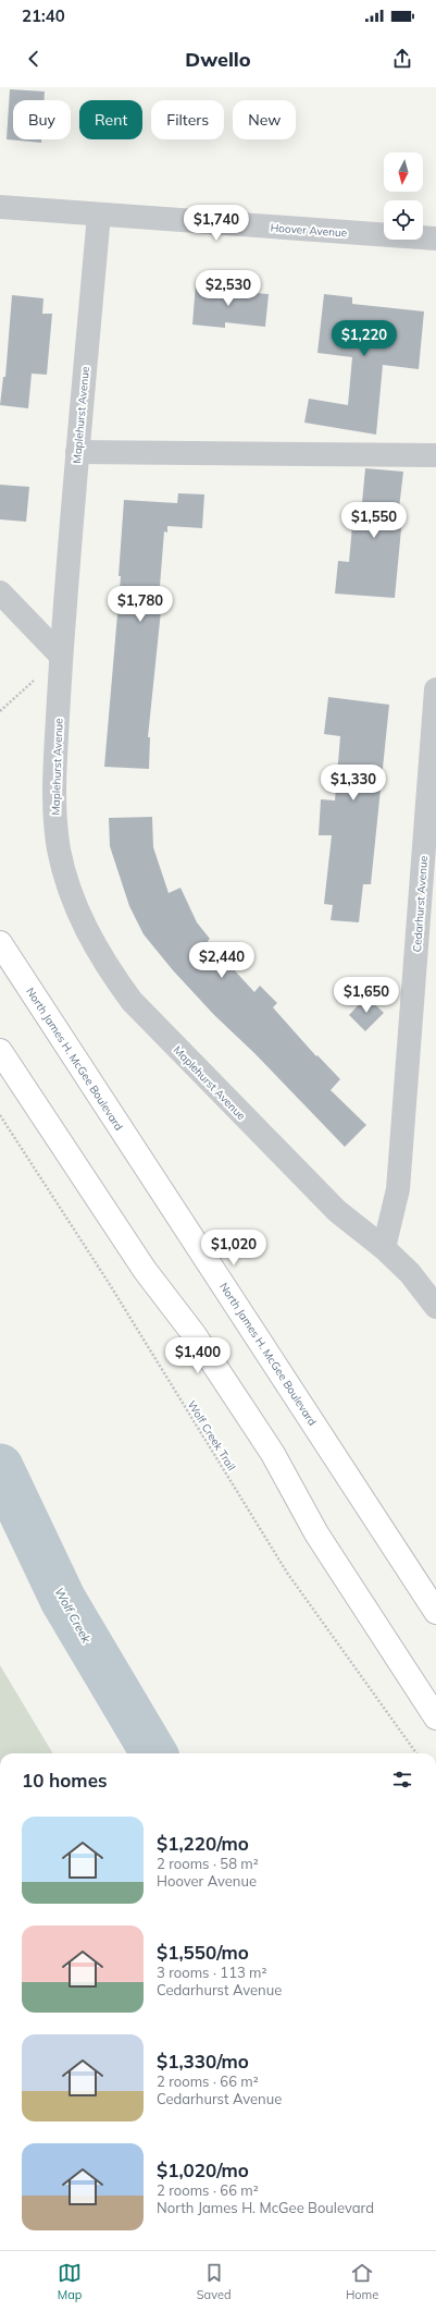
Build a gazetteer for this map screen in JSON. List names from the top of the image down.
{
  "streets": {
    "main road": ["North James H. McGee Boulevard"],
    "street": ["Hoover Avenue", "Maplehurst Avenue", "Cedarhurst Avenue"],
    "path": ["Wolf Creek Trail"]
  },
  "crossings": [
    ["Hoover Avenue", "Maplehurst Avenue"],
    ["Maplehurst Avenue", "Cedarhurst Avenue"]
  ],
  "water": ["Wolf Creek"],
  "north": "bottom",
  "page": {
    "status": "21:40",
    "header": "Dwello",
    "chip": [
      "Buy",
      "Rent",
      "Filters",
      "New"
    ],
    "price": [
      "$1,740",
      "$2,530",
      "$1,220",
      "$1,550",
      "$1,780",
      "$1,330",
      "$2,440",
      "$1,650",
      "$1,020",
      "$1,400"
    ],
    "heading": "10 homes",
    "list": [
      {
        "name": "$1,220/mo",
        "note": "2 rooms · 58 m² · Hoover Avenue"
      },
      {
        "name": "$1,550/mo",
        "note": "3 rooms · 113 m² · Cedarhurst Avenue"
      },
      {
        "name": "$1,330/mo",
        "note": "2 rooms · 66 m² · Cedarhurst Avenue"
      },
      {
        "name": "$1,020/mo",
        "note": "2 rooms · 66 m² · North James H. McGee Boulevard"
      }
    ],
    "tabs": ["Map", "Saved", "Home"]
  }
}
